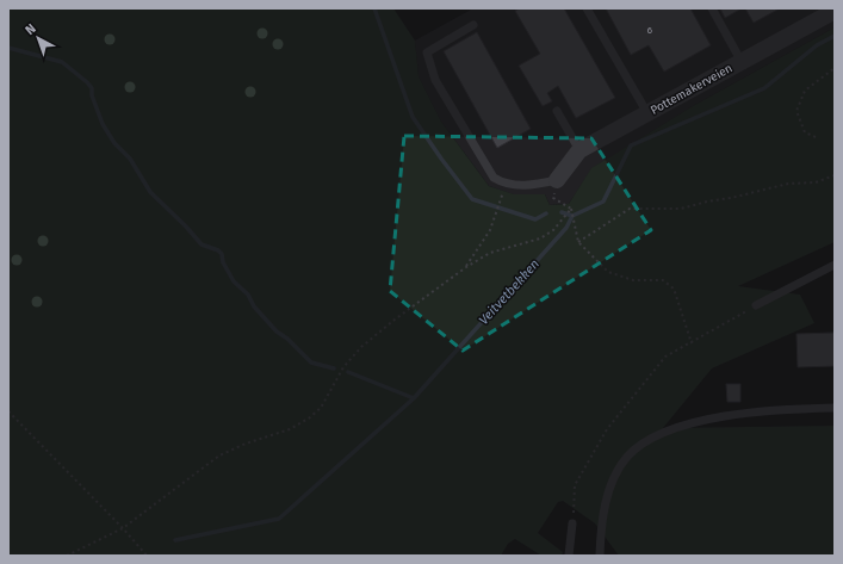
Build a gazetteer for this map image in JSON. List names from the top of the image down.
{
  "streets": {
    "street": ["Pottemakerveien"]
  },
  "water": ["Veitvetbekken"],
  "house_numbers": ["6"],
  "north": "top left"
}
